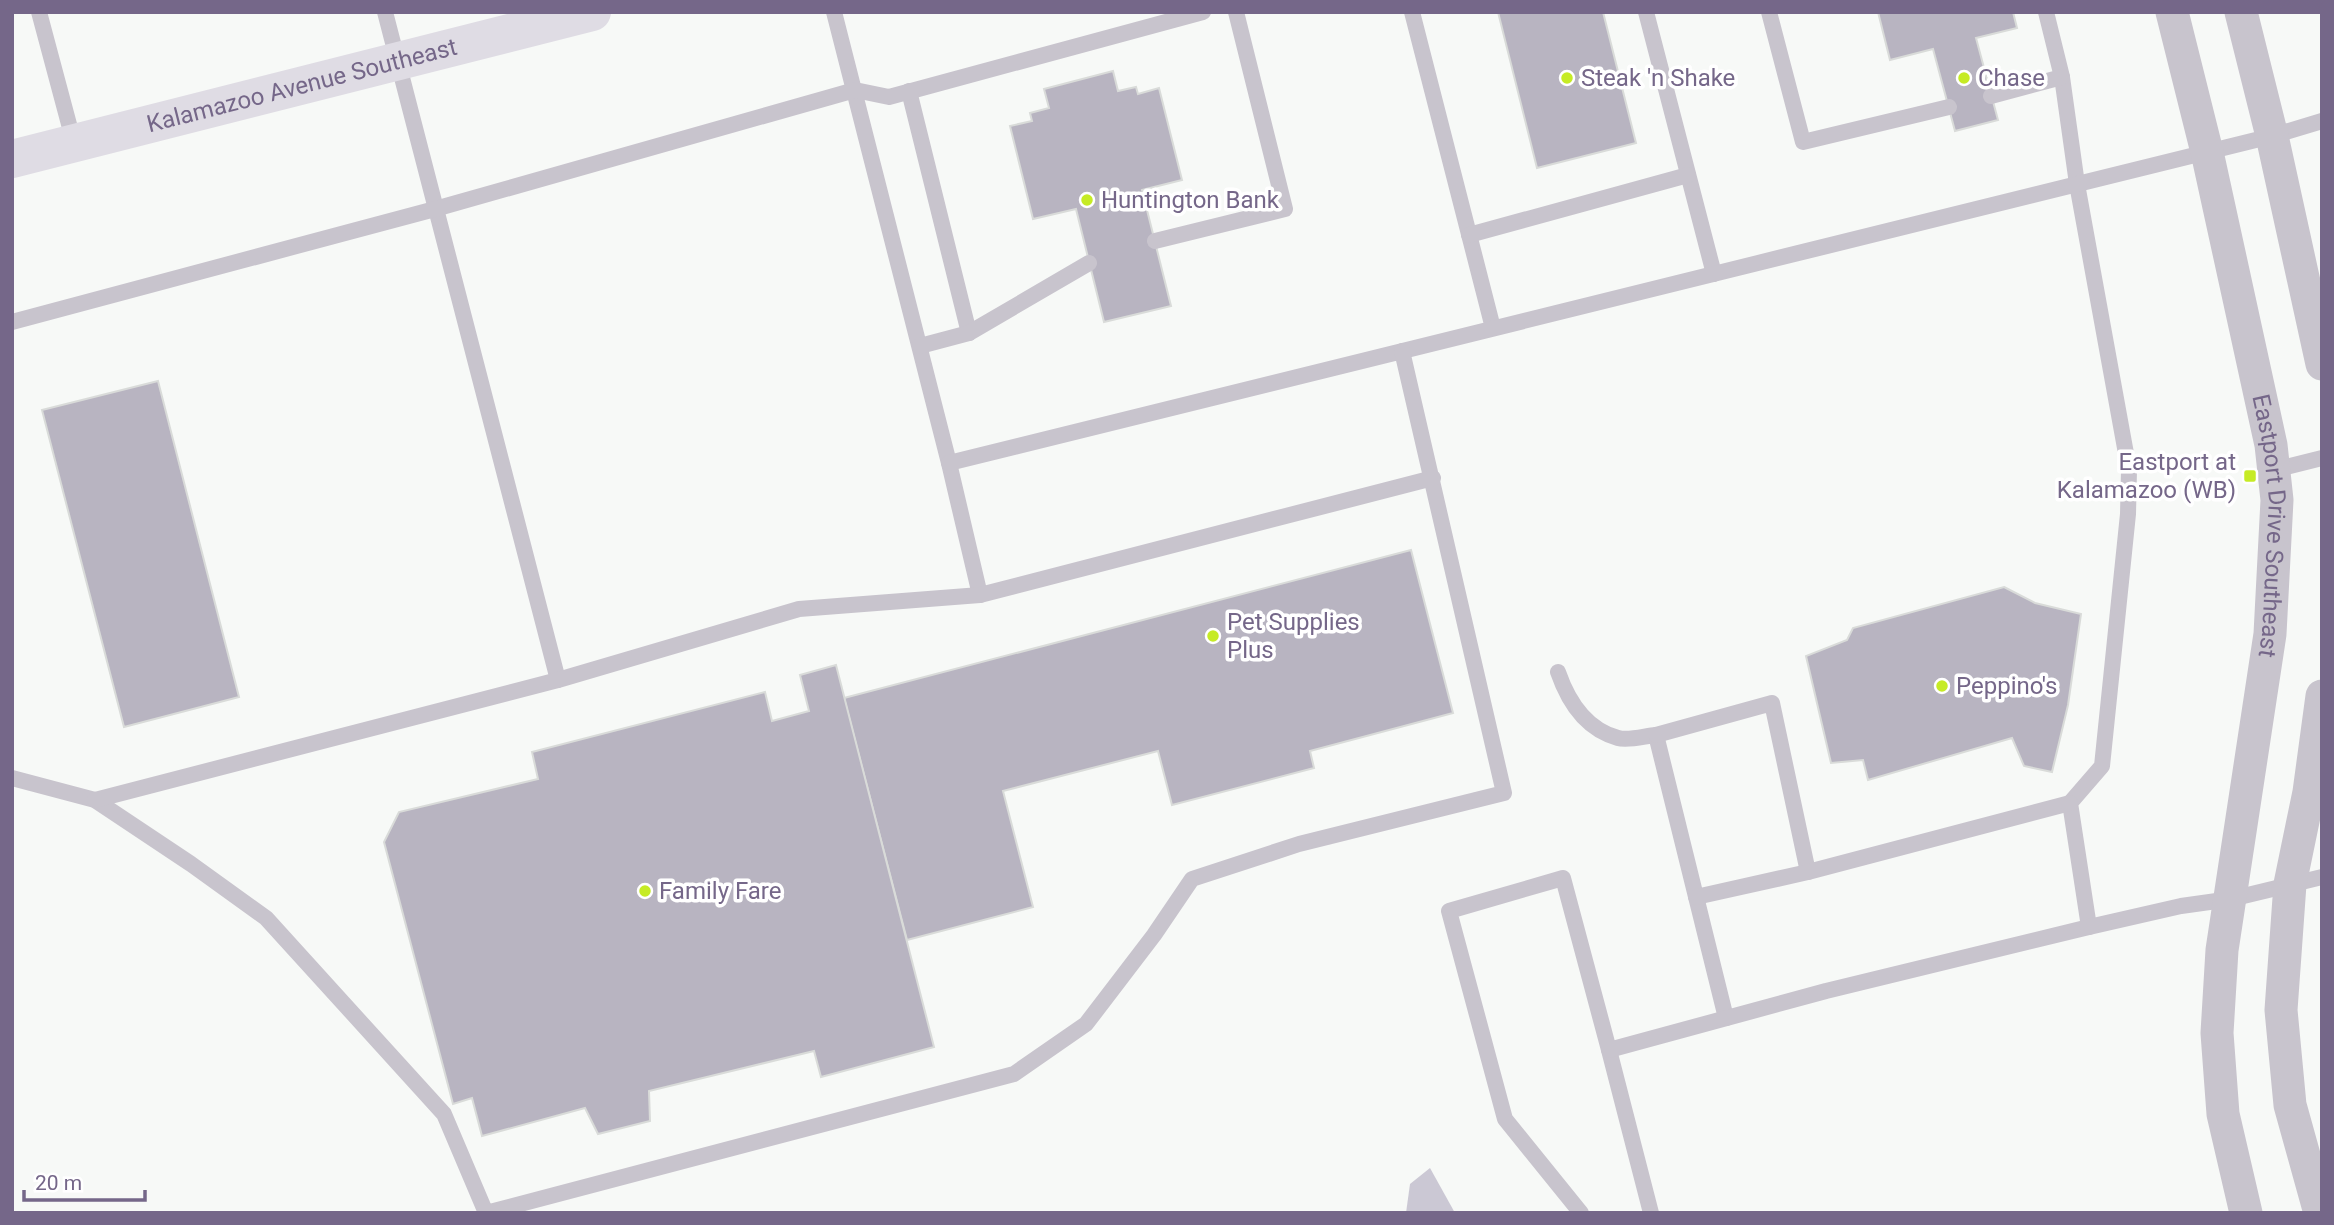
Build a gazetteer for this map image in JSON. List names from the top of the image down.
{
  "streets": {
    "main road": ["Kalamazoo Avenue Southeast"],
    "street": ["Eastport Drive Southeast"]
  },
  "places": {
    "other": [
      "Steak 'n Shake",
      "Chase",
      "Huntington Bank",
      "Pet Supplies Plus",
      "Peppino's",
      "Family Fare"
    ],
    "transit": ["Eastport at Kalamazoo (WB)"]
  },
  "scale_bar": "20 m"
}
